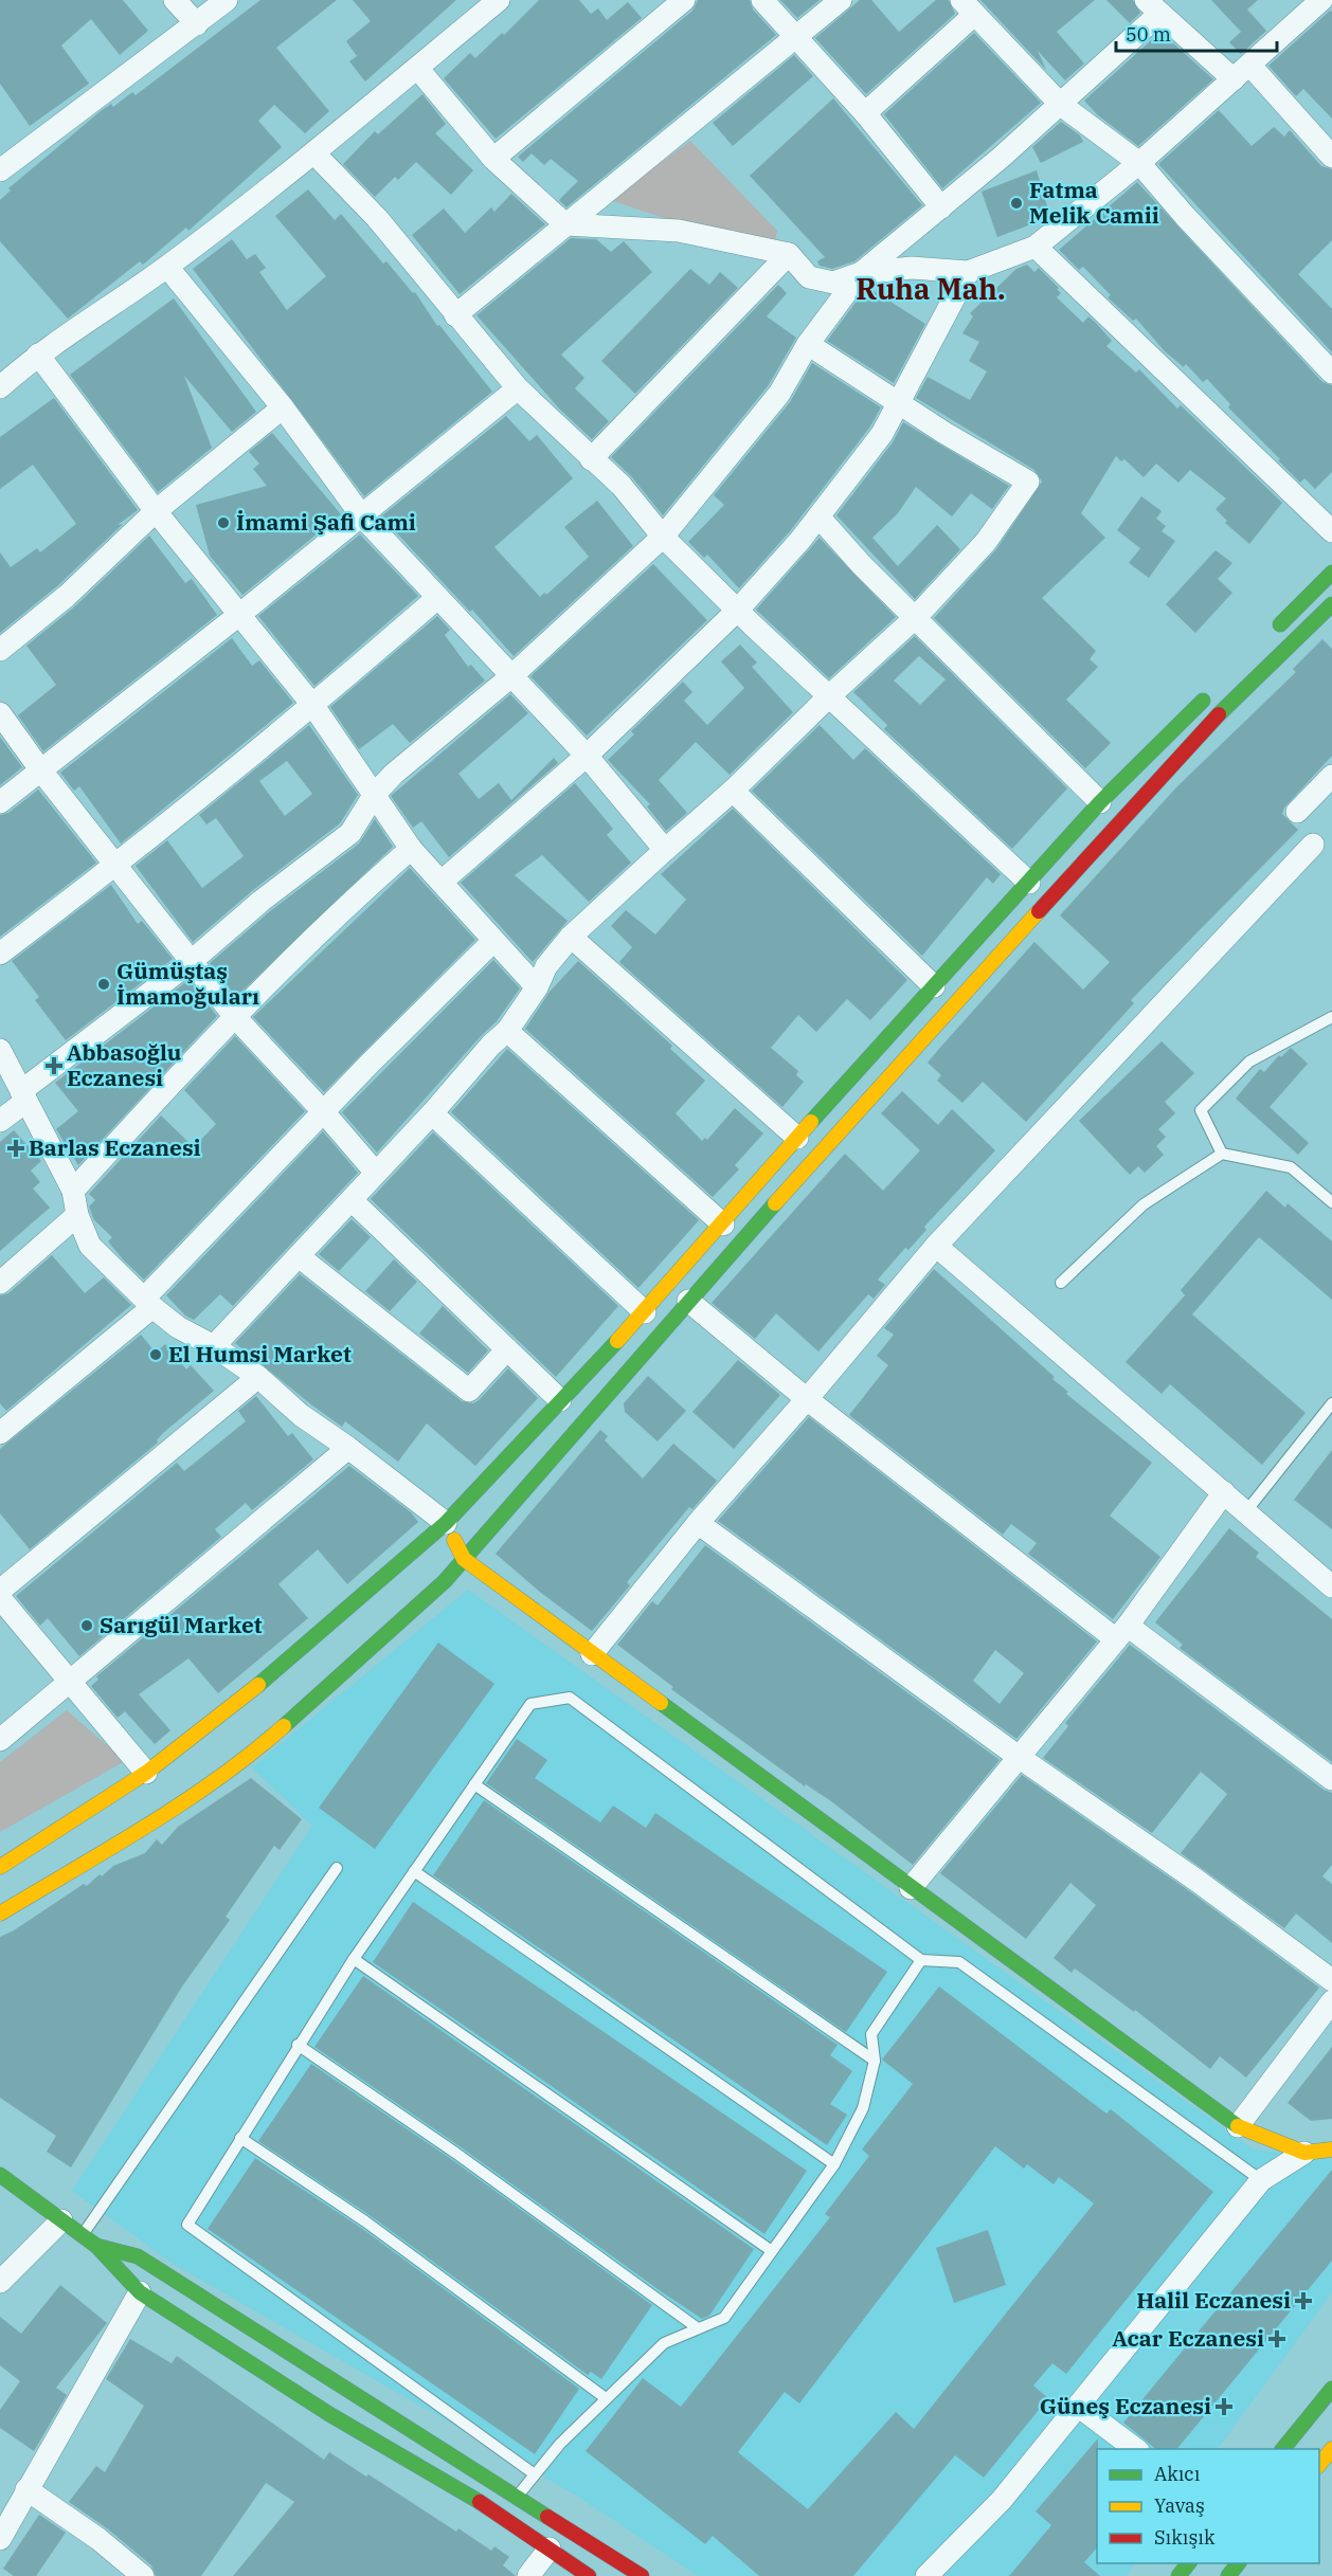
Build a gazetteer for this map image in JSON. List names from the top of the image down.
{
  "districts": ["Ruha Mah."],
  "places": {
    "other": [
      "Fatma Melik Camii",
      "İmami Şafi Cami",
      "Gümüştaş İmamoğuları",
      "El Humsi Market",
      "Sarıgül Market"
    ],
    "health": [
      "Abbasoğlu Eczanesi",
      "Barlas Eczanesi",
      "Halil Eczanesi",
      "Acar Eczanesi",
      "Güneş Eczanesi"
    ]
  },
  "legend": ["Akıcı", "Yavaş", "Sıkışık"],
  "scale_bar": "50 m"
}
